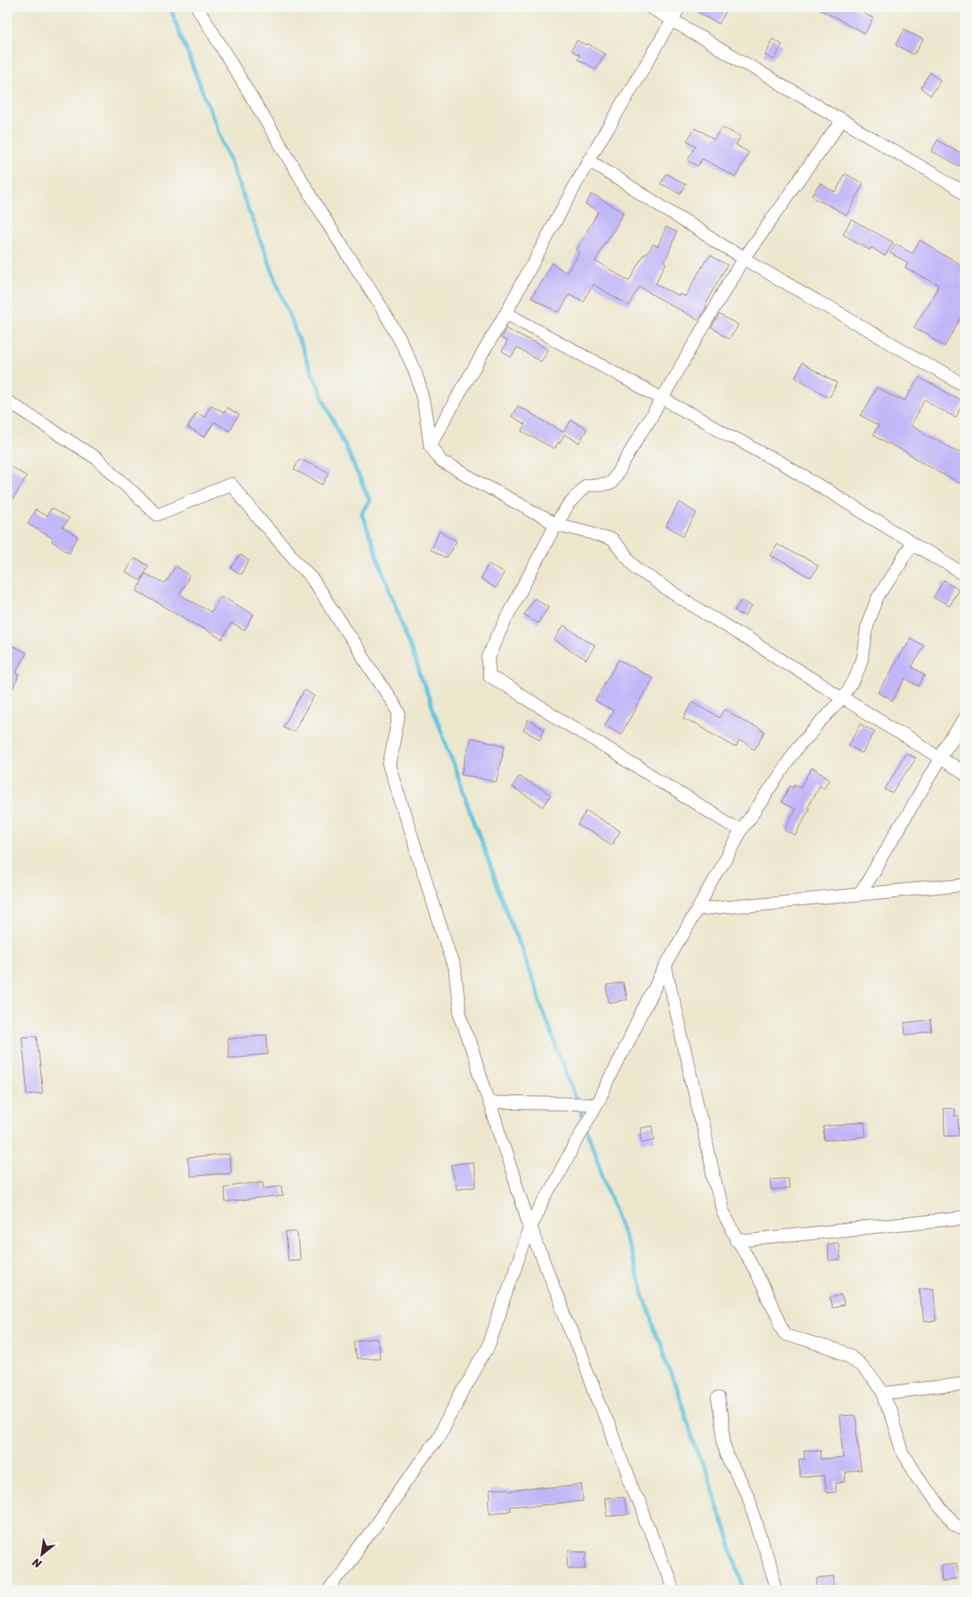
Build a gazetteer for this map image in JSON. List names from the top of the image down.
{
  "north": "bottom left"
}
